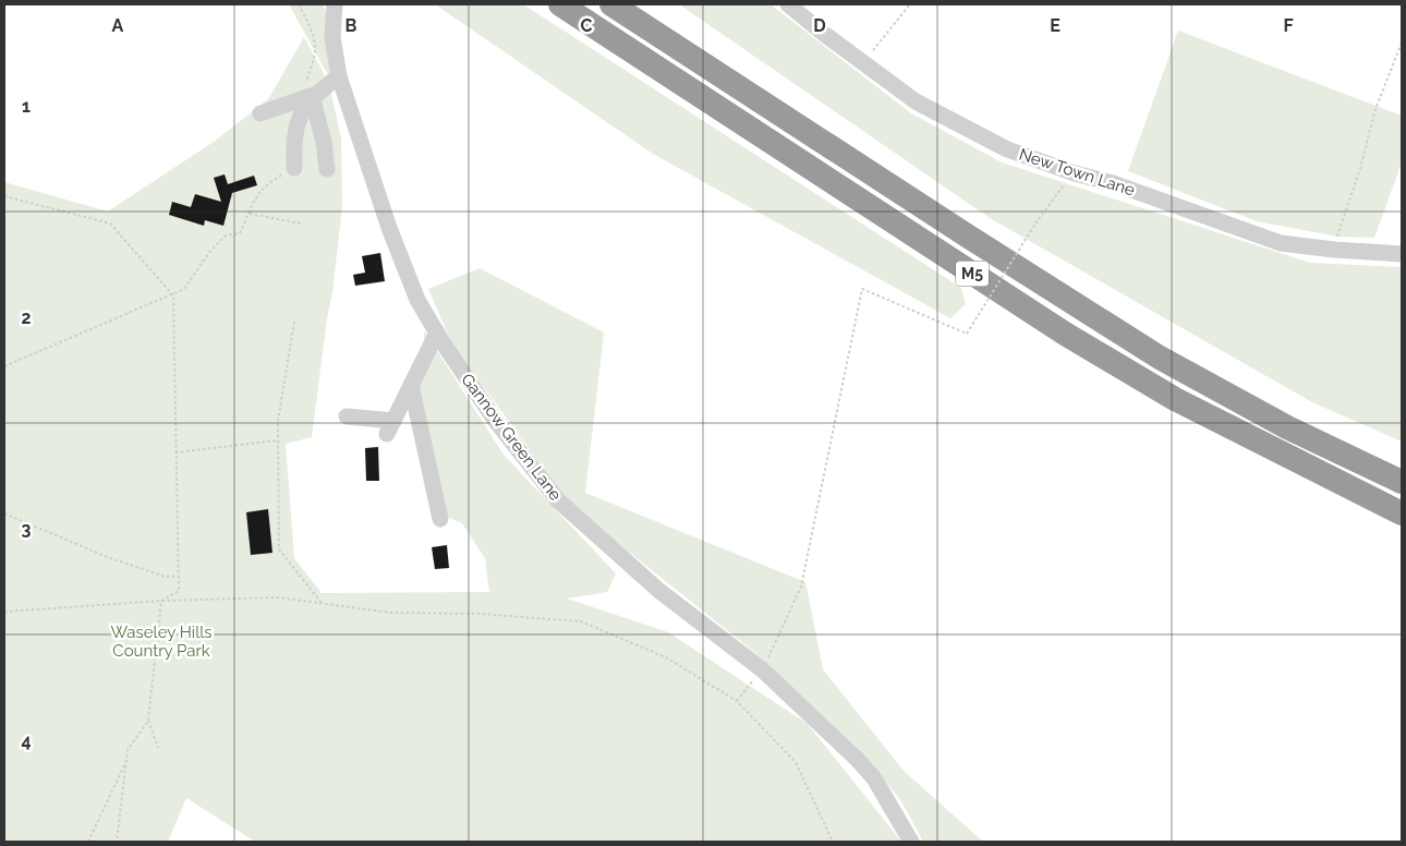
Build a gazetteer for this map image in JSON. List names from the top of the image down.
{
  "streets": {
    "highway": ["M5"],
    "street": ["New Town Lane", "Gannow Green Lane"]
  },
  "parks": ["Waseley Hills Country Park"],
  "grid": {
    "columns": [
      "A",
      "B",
      "C",
      "D",
      "E",
      "F"
    ],
    "rows": [
      "1",
      "2",
      "3",
      "4"
    ]
  }
}
